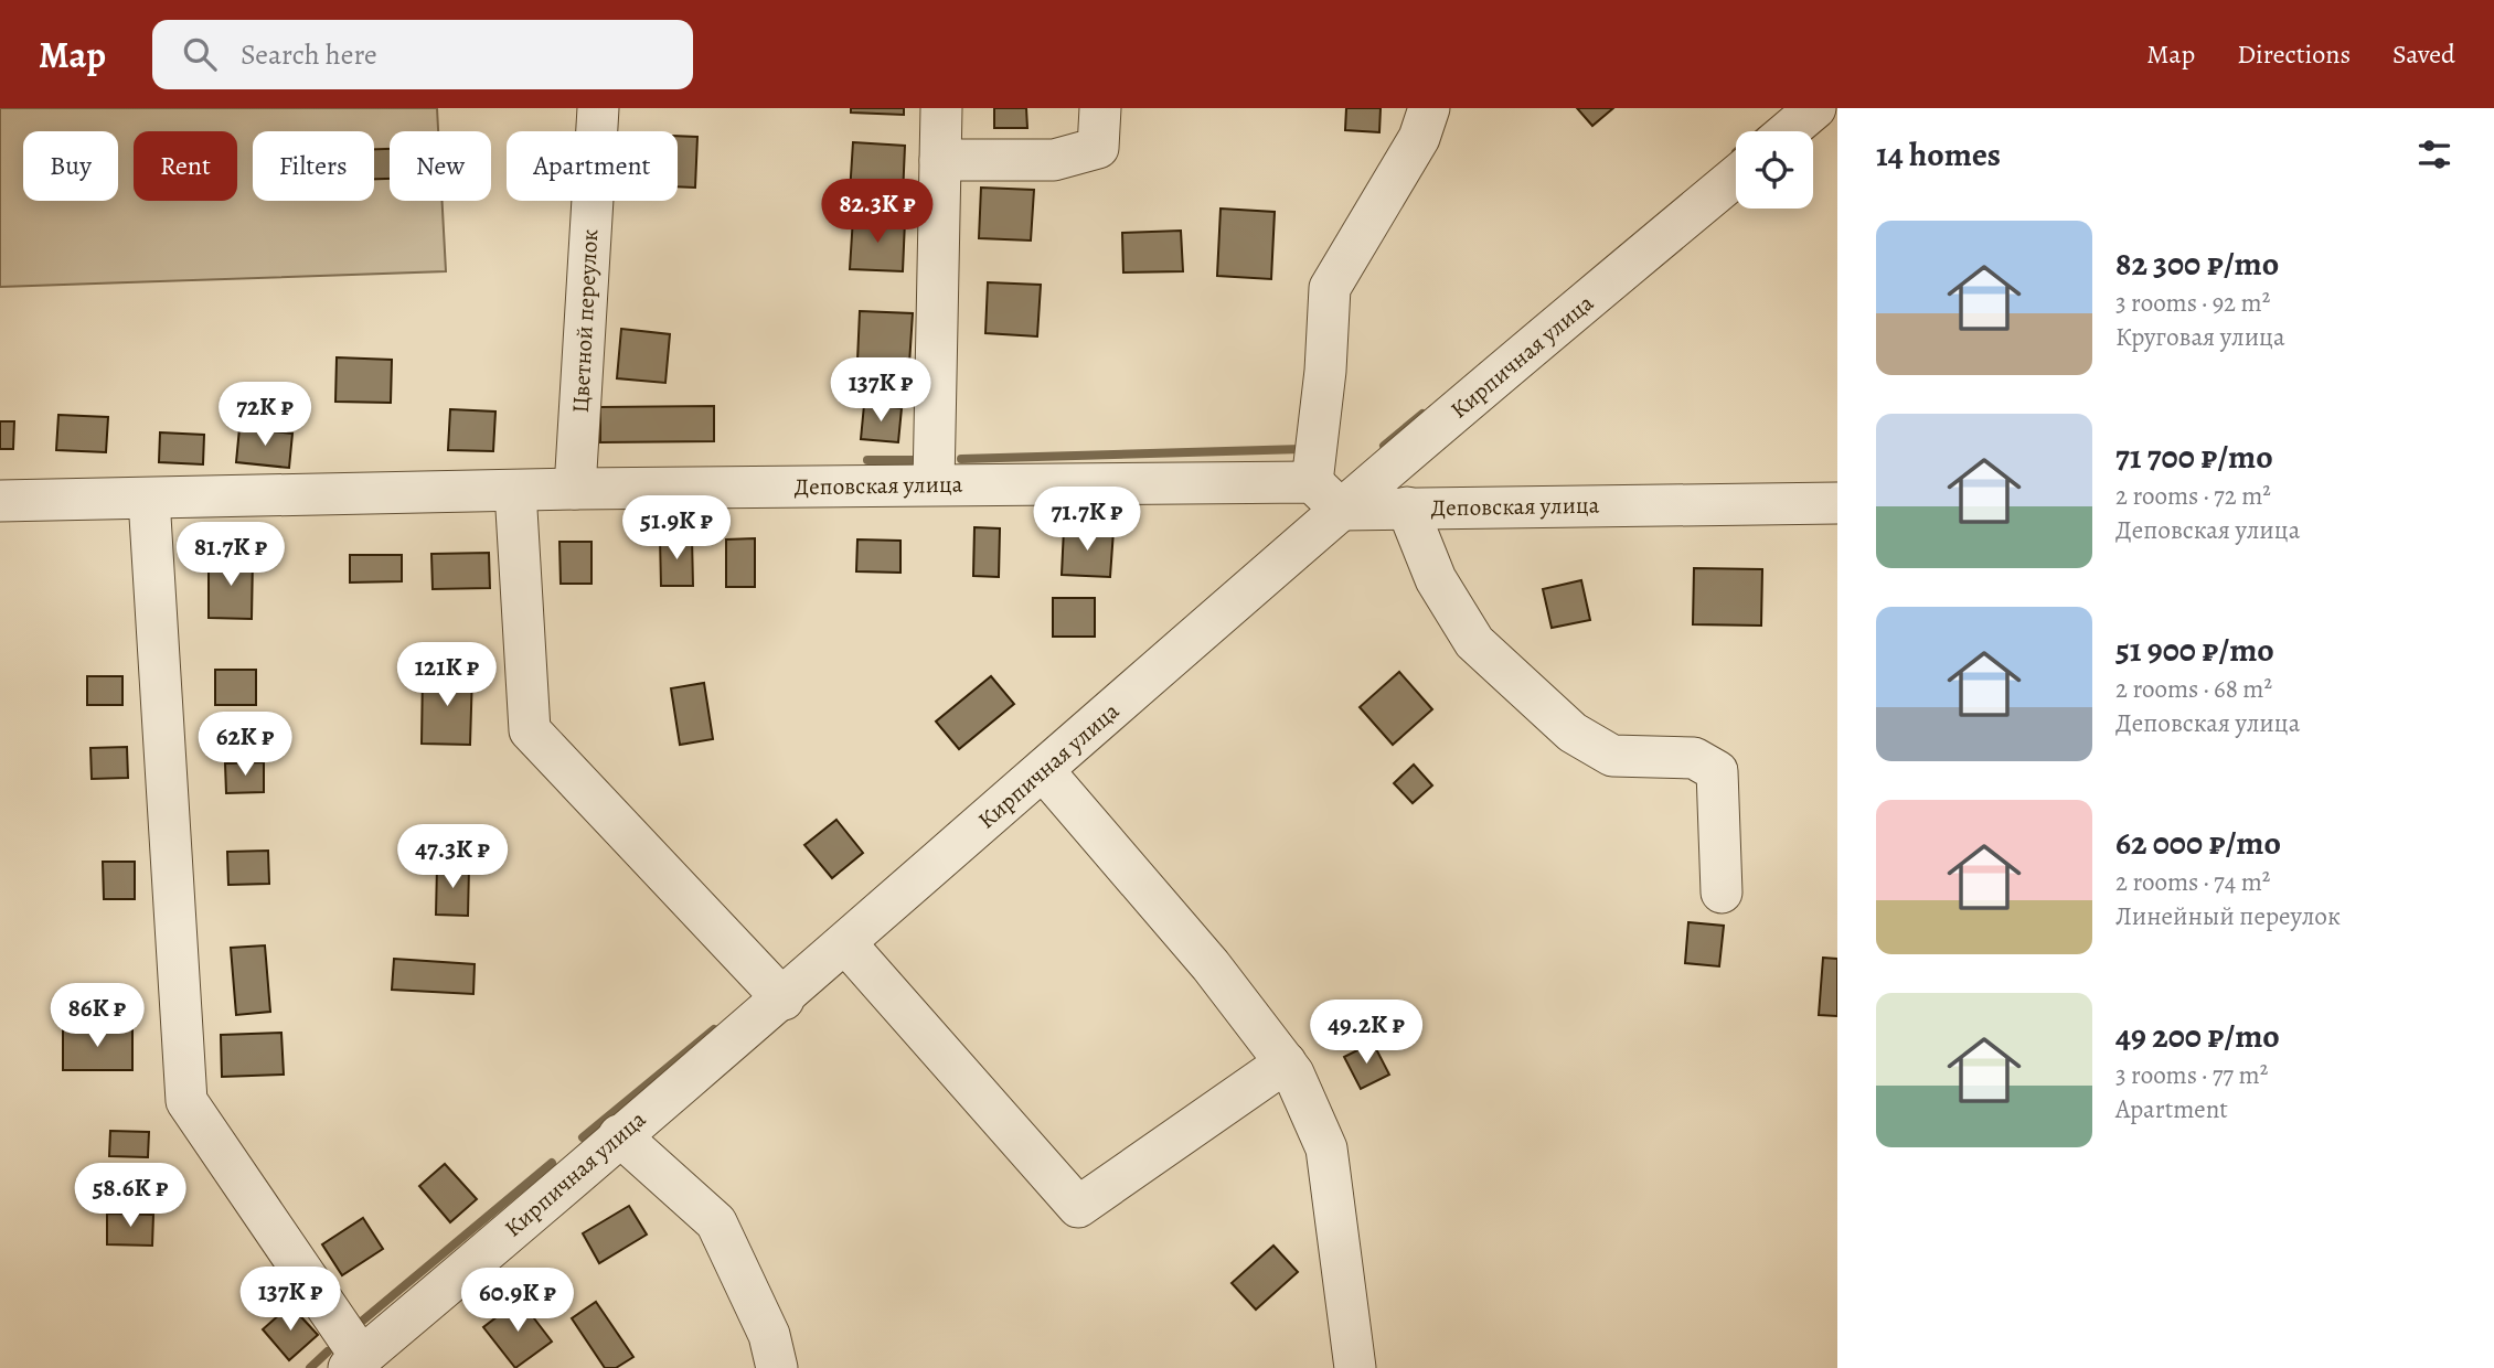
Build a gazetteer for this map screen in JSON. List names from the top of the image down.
{
  "streets": {
    "street": ["Цветной переулок", "Кирпичная улица", "Деповская улица"]
  },
  "crossings": [
    ["Цветной переулок", "Деповская улица"],
    ["Кирпичная улица", "Деповская улица"]
  ],
  "page": {
    "header": "Map",
    "search": "Search here",
    "nav": ["Map", "Directions", "Saved"],
    "heading": "14 homes",
    "chip": [
      "Buy",
      "Rent",
      "Filters",
      "New",
      "Apartment"
    ],
    "price": [
      "82.3K ₽",
      "137K ₽",
      "72K ₽",
      "71.7K ₽",
      "51.9K ₽",
      "81.7K ₽",
      "121K ₽",
      "62K ₽",
      "47.3K ₽",
      "86K ₽",
      "49.2K ₽",
      "58.6K ₽",
      "137K ₽",
      "60.9K ₽"
    ],
    "list": [
      {
        "name": "82 300 ₽/mo",
        "note": "3 rooms · 92 m² · Круговая улица"
      },
      {
        "name": "71 700 ₽/mo",
        "note": "2 rooms · 72 m² · Деповская улица"
      },
      {
        "name": "51 900 ₽/mo",
        "note": "2 rooms · 68 m² · Деповская улица"
      },
      {
        "name": "62 000 ₽/mo",
        "note": "2 rooms · 74 m² · Линейный переулок"
      },
      {
        "name": "49 200 ₽/mo",
        "note": "3 rooms · 77 m² · Apartment"
      }
    ]
  }
}
